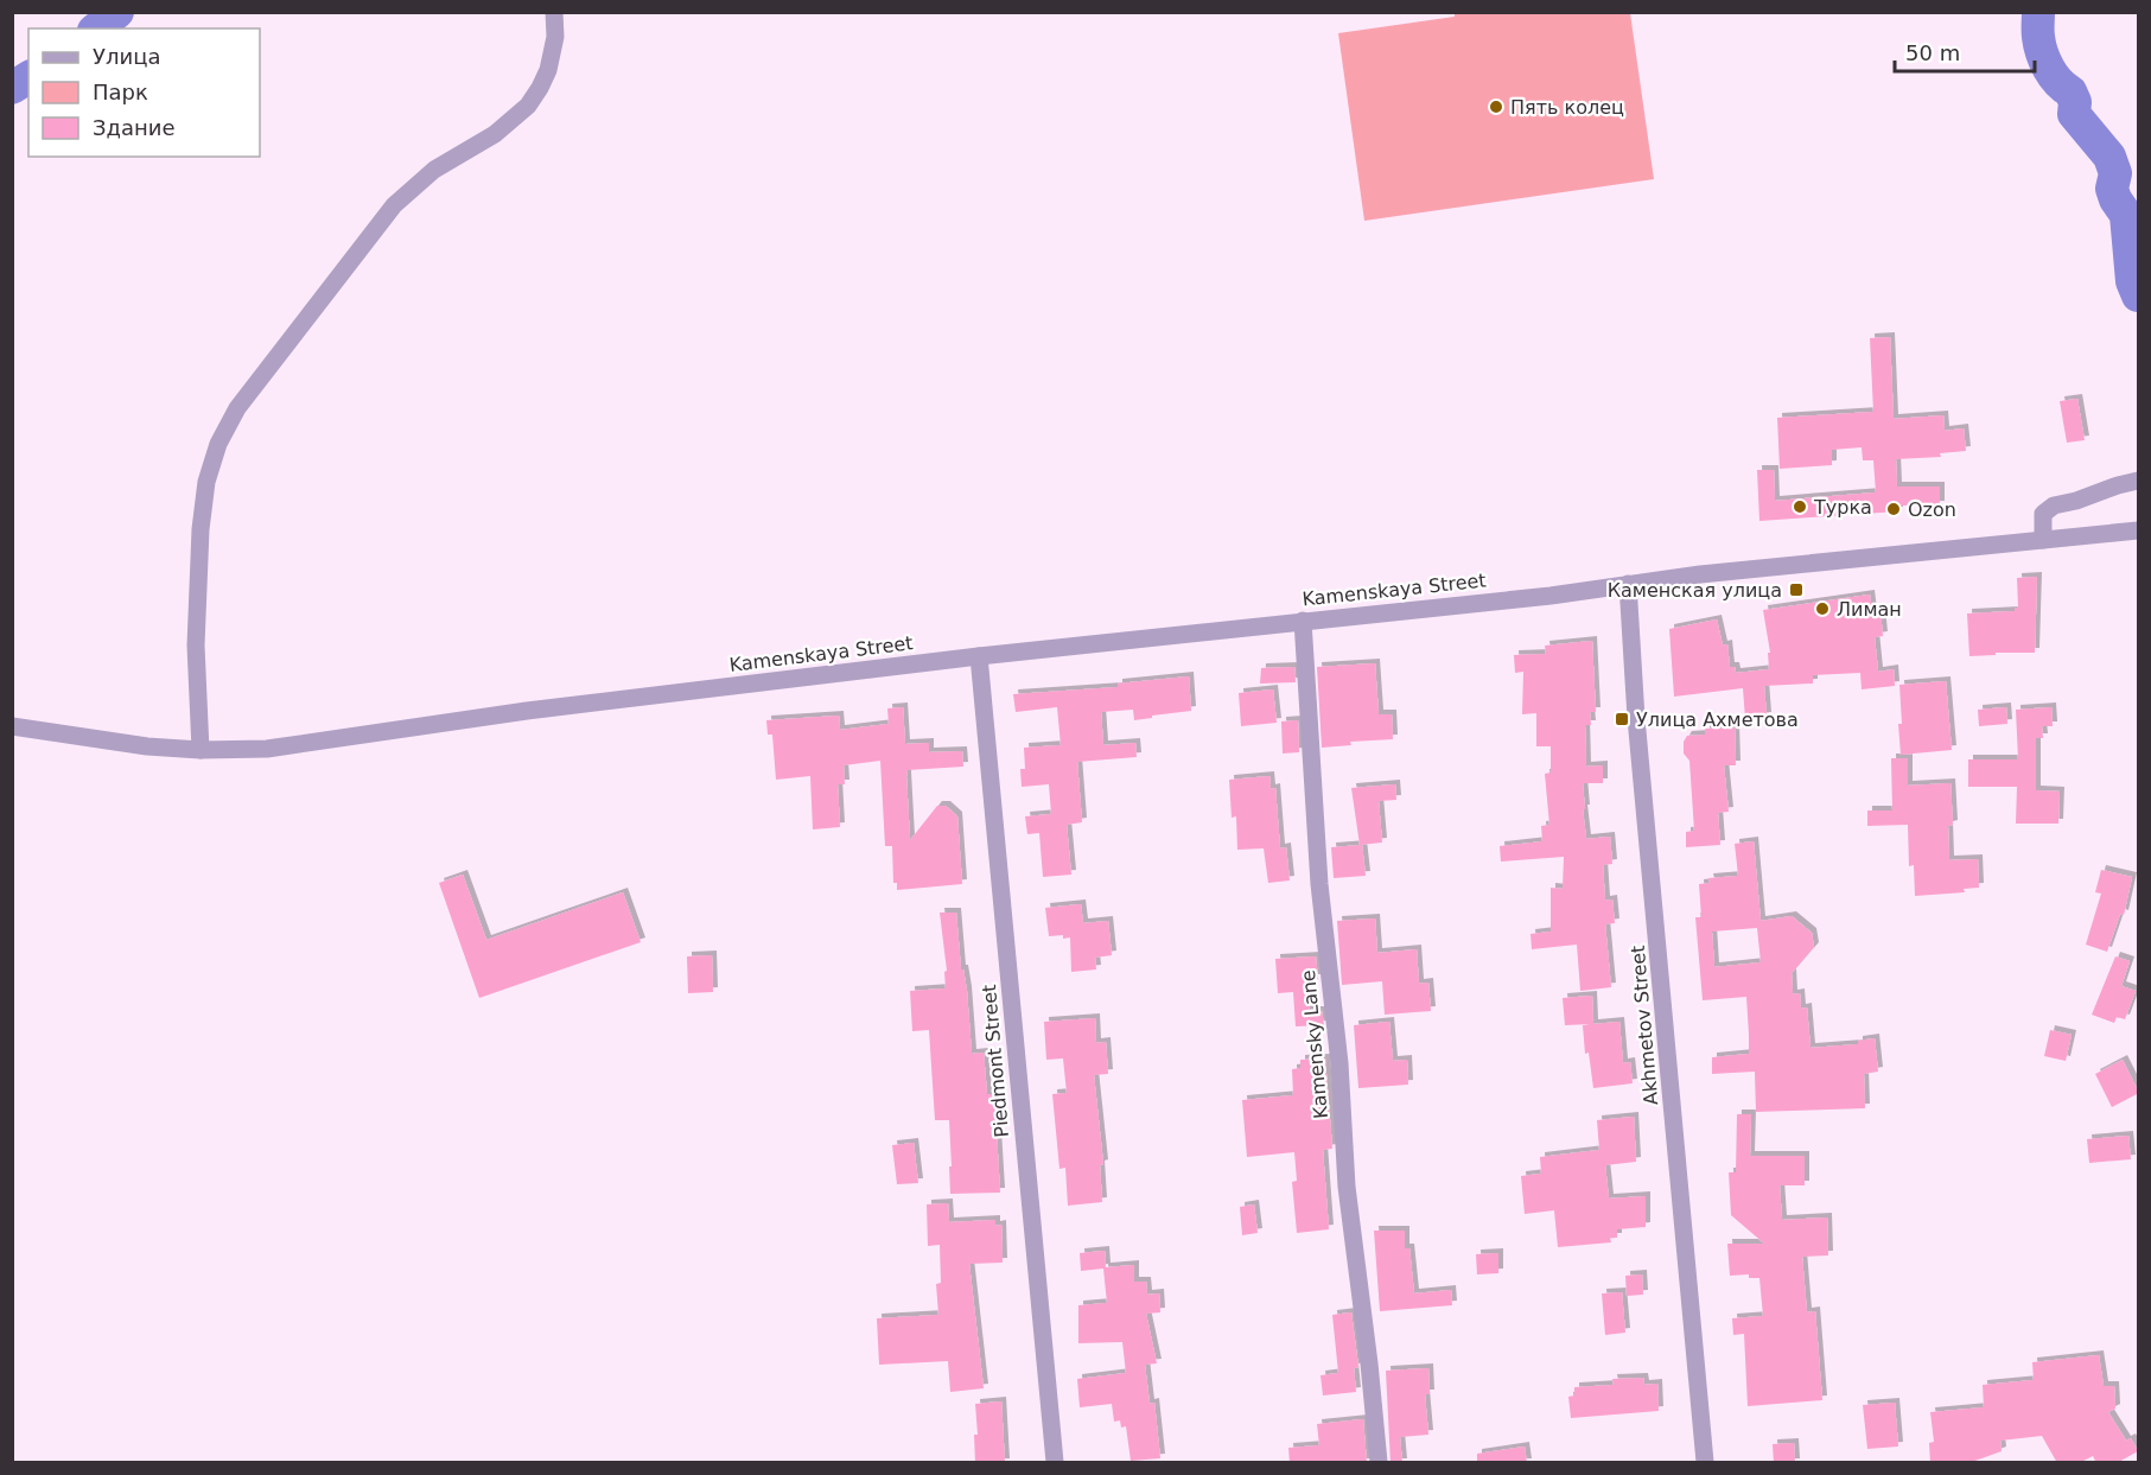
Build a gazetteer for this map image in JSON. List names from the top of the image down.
{
  "streets": {
    "street": [
      "Kamenskaya Street",
      "Akhmetov Street",
      "Kamensky Lane",
      "Piedmont Street"
    ]
  },
  "crossings": [
    ["Kamenskaya Street", "Akhmetov Street"],
    ["Kamenskaya Street", "Kamensky Lane"],
    ["Kamenskaya Street", "Piedmont Street"]
  ],
  "places": {
    "other": [
      "Пять колец",
      "Турка",
      "Ozon",
      "Лиман"
    ],
    "transit": ["Каменская улица", "Улица Ахметова"]
  },
  "legend": ["Улица", "Парк", "Здание"],
  "scale_bar": "50 m"
}
